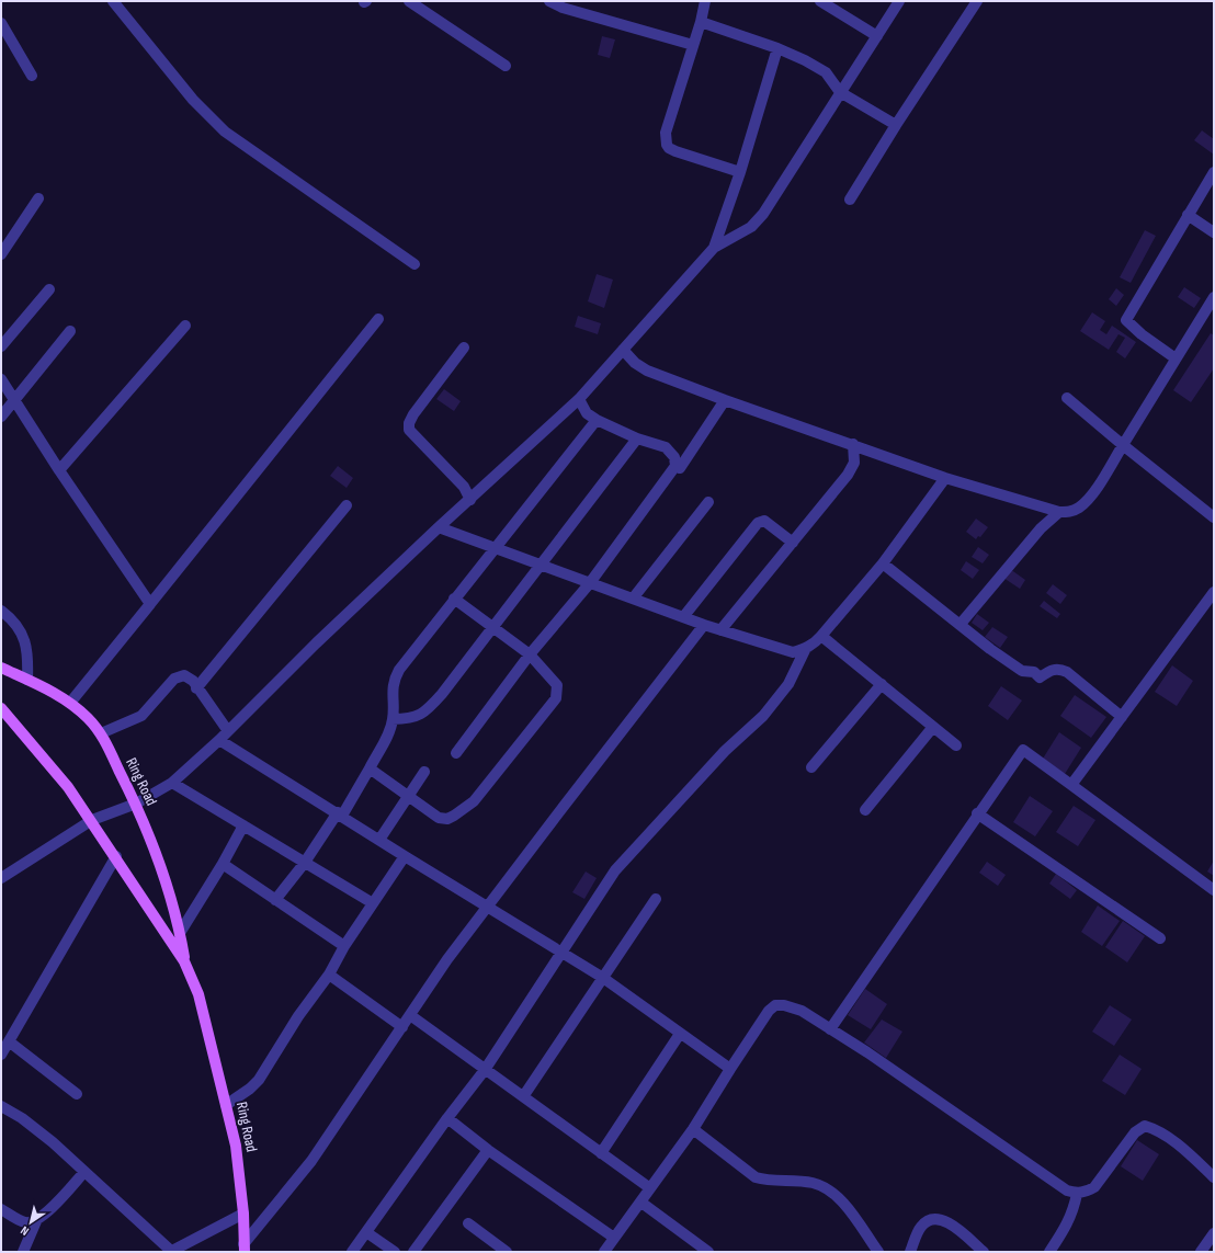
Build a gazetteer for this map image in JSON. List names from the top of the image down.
{
  "streets": {
    "main road": ["Ring Road"]
  },
  "north": "bottom left"
}
